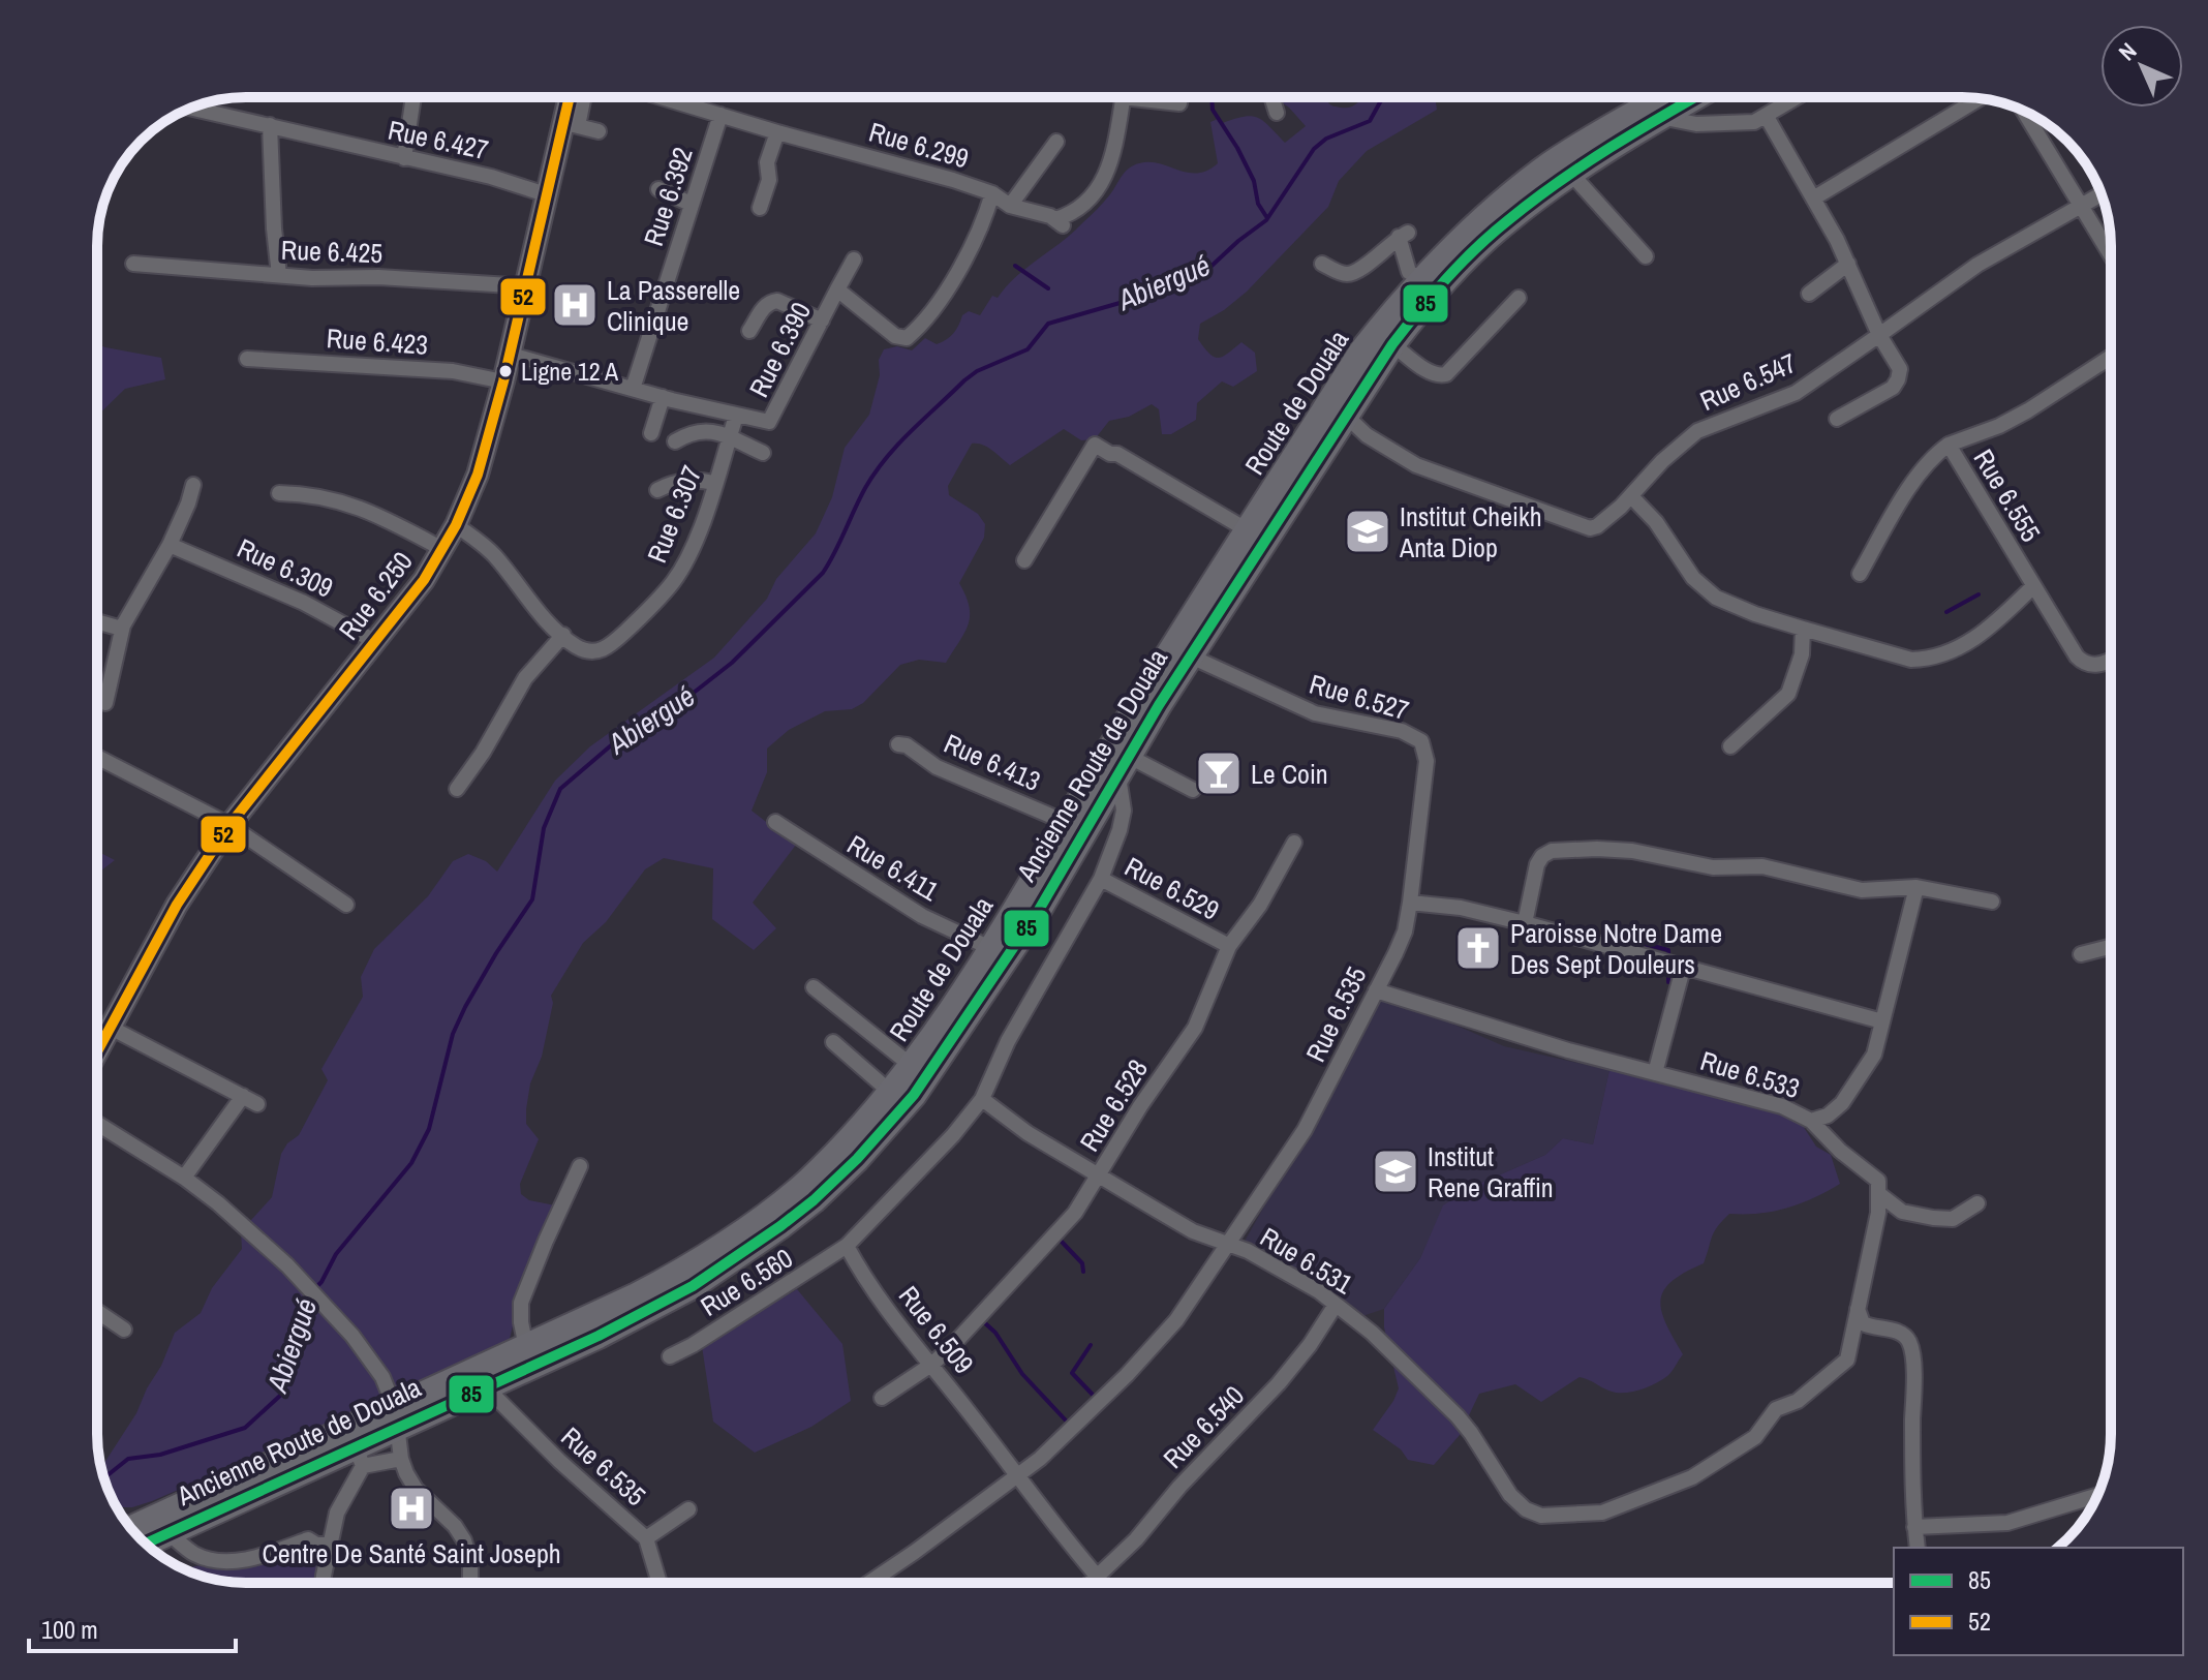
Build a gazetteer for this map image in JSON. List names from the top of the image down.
{
  "streets": {
    "main road": ["Route de Douala", "Rue 6.250", "Ancienne Route de Douala"],
    "street": [
      "Rue 6.427",
      "Rue 6.299",
      "Rue 6.392",
      "Rue 6.425",
      "Rue 6.423",
      "Rue 6.390",
      "Rue 6.547",
      "Rue 6.555",
      "Rue 6.307",
      "Rue 6.309",
      "Rue 6.527",
      "Rue 6.413",
      "Rue 6.411",
      "Rue 6.529",
      "Rue 6.535",
      "Rue 6.533",
      "Rue 6.528",
      "Rue 6.531",
      "Rue 6.560",
      "Rue 6.509",
      "Rue 6.540"
    ]
  },
  "crossings": [
    ["Rue 6.427", "Rue 6.250"],
    ["Rue 6.299", "Rue 6.392"],
    ["Rue 6.299", "Rue 6.390"],
    ["Rue 6.392", "Rue 6.390"],
    ["Rue 6.425", "Rue 6.250"],
    ["Rue 6.423", "Rue 6.250"],
    ["Rue 6.390", "Rue 6.307"],
    ["Rue 6.390", "Rue 6.250"],
    ["Rue 6.547", "Ancienne Route de Douala"],
    ["Route de Douala", "Rue 6.413"],
    ["Route de Douala", "Ancienne Route de Douala"],
    ["Route de Douala", "Rue 6.411"],
    ["Route de Douala", "Rue 6.529"],
    ["Rue 6.307", "Rue 6.250"],
    ["Rue 6.309", "Rue 6.250"],
    ["Rue 6.527", "Ancienne Route de Douala"],
    ["Rue 6.527", "Rue 6.535"],
    ["Ancienne Route de Douala", "Rue 6.529"],
    ["Ancienne Route de Douala", "Rue 6.535"],
    ["Rue 6.529", "Rue 6.528"],
    ["Rue 6.535", "Rue 6.533"],
    ["Rue 6.535", "Rue 6.531"],
    ["Rue 6.535", "Rue 6.509"],
    ["Rue 6.528", "Rue 6.531"],
    ["Rue 6.528", "Rue 6.509"],
    ["Rue 6.531", "Rue 6.540"],
    ["Rue 6.560", "Rue 6.509"],
    ["Rue 6.509", "Rue 6.540"]
  ],
  "water": ["Abiergué"],
  "places": {
    "hospital": ["La Passerelle Clinique", "Centre De Santé Saint Joseph"],
    "other": ["Ligne 12 A"],
    "school or university": ["Institut Cheikh Anta Diop", "Institut Rene Graffin"],
    "bar": ["Le Coin"],
    "church": ["Paroisse Notre Dame Des Sept Douleurs"]
  },
  "lines": ["transit line 85", "transit line 52"],
  "legend": ["85", "52"],
  "scale_bar": "100 m",
  "north": "top left"
}
